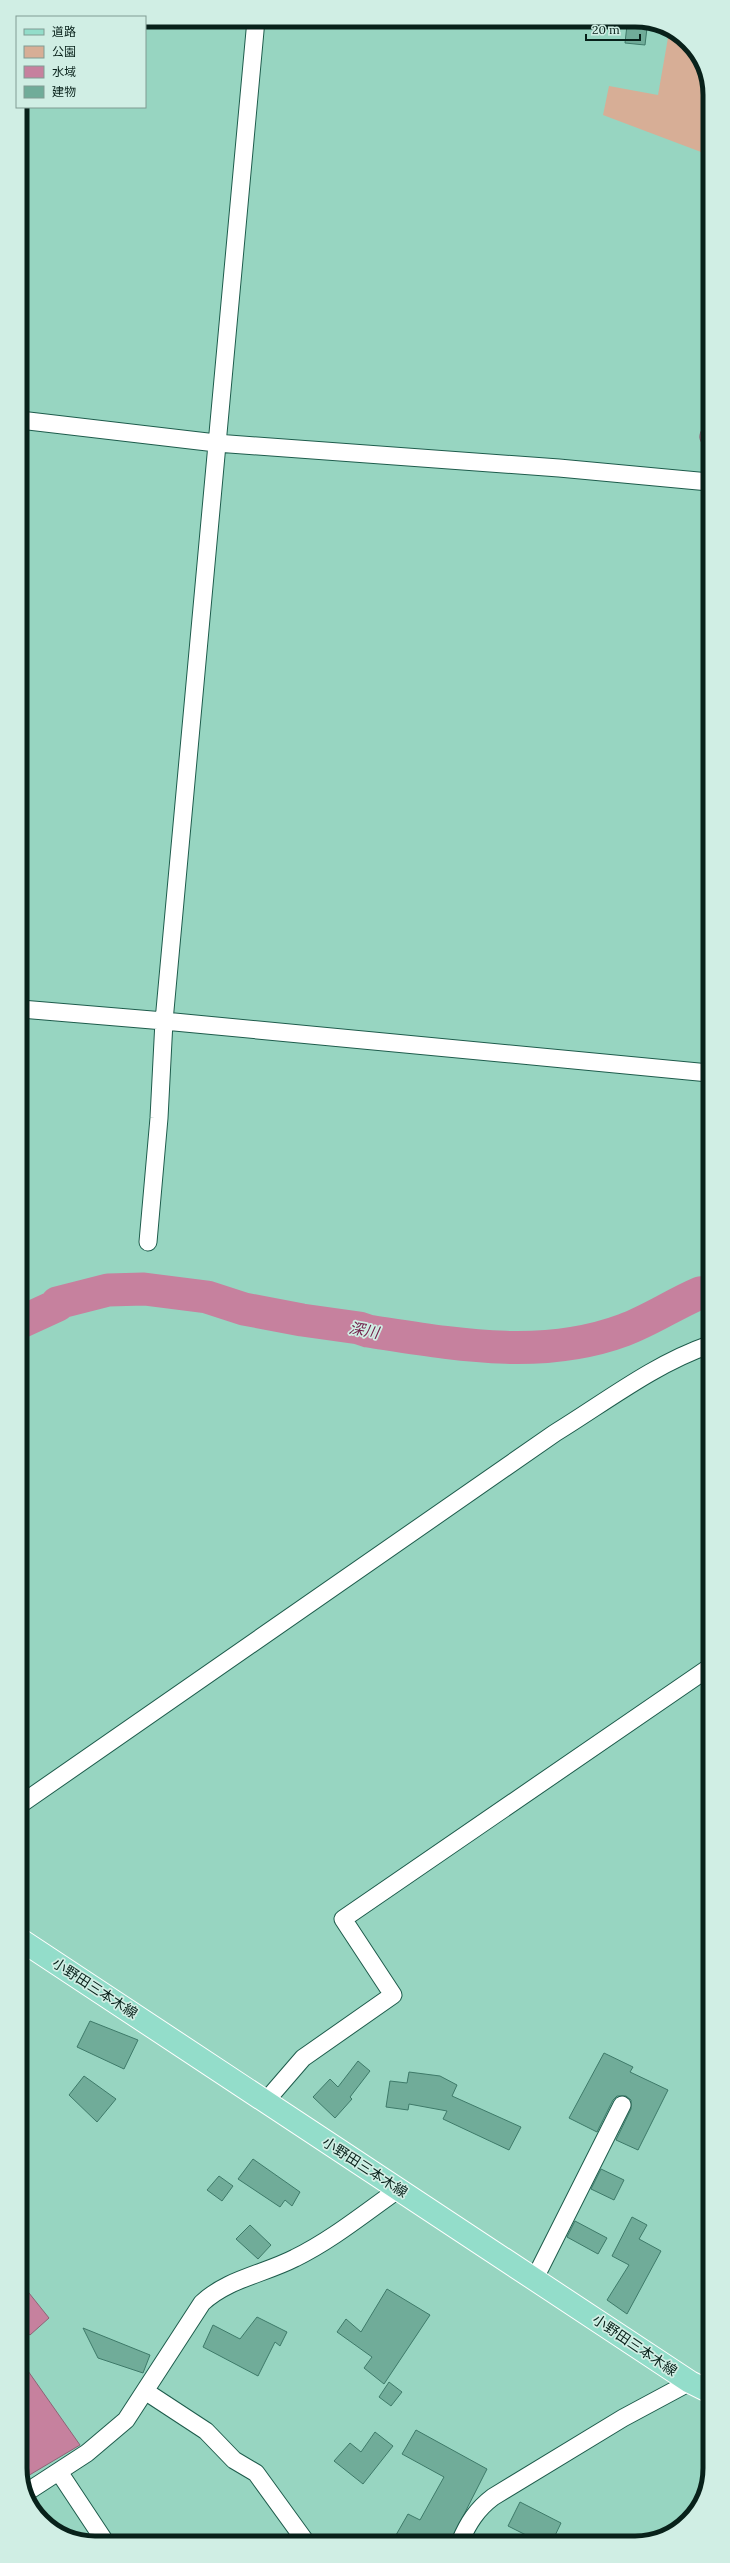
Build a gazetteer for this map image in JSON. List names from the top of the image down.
{
  "streets": {
    "main road": ["小野田三本木線"]
  },
  "water": ["深川"],
  "legend": [
    "道路",
    "公園",
    "水域",
    "建物"
  ],
  "scale_bar": "20 m"
}
